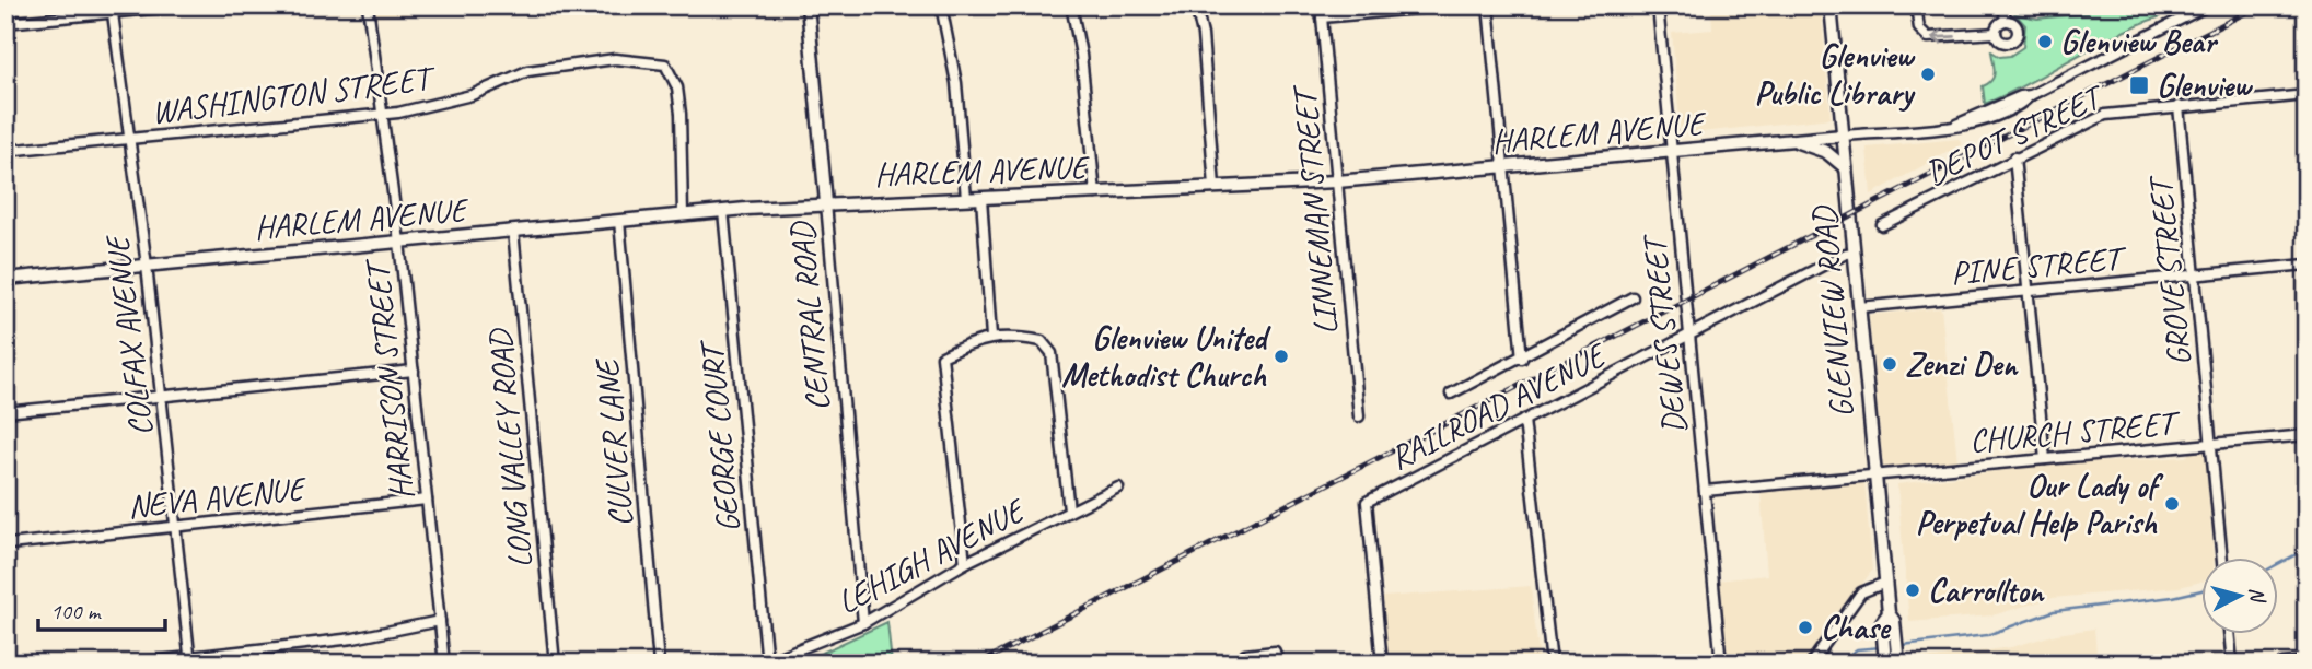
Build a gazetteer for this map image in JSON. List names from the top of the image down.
{
  "streets": {
    "main road": ["HARLEM AVENUE", "GLENVIEW ROAD", "CENTRAL ROAD"],
    "street": [
      "WASHINGTON STREET",
      "DEPOT STREET",
      "LINNEMAN STREET",
      "PINE STREET",
      "GROVE STREET",
      "COLFAX AVENUE",
      "DEWES STREET",
      "HARRISON STREET",
      "RAILROAD AVENUE",
      "CHURCH STREET",
      "GEORGE COURT",
      "CULVER LANE",
      "LONG VALLEY ROAD",
      "NEVA AVENUE",
      "LEHIGH AVENUE"
    ]
  },
  "crossings": [
    ["WASHINGTON STREET", "HARLEM AVENUE"],
    ["WASHINGTON STREET", "COLFAX AVENUE"],
    ["WASHINGTON STREET", "HARRISON STREET"],
    ["HARLEM AVENUE", "LINNEMAN STREET"],
    ["HARLEM AVENUE", "GLENVIEW ROAD"],
    ["HARLEM AVENUE", "CENTRAL ROAD"],
    ["HARLEM AVENUE", "COLFAX AVENUE"],
    ["HARLEM AVENUE", "DEWES STREET"],
    ["HARLEM AVENUE", "HARRISON STREET"],
    ["HARLEM AVENUE", "GEORGE COURT"],
    ["HARLEM AVENUE", "CULVER LANE"],
    ["HARLEM AVENUE", "LONG VALLEY ROAD"],
    ["DEPOT STREET", "GROVE STREET"],
    ["PINE STREET", "GROVE STREET"],
    ["PINE STREET", "GLENVIEW ROAD"],
    ["GROVE STREET", "CHURCH STREET"],
    ["GLENVIEW ROAD", "RAILROAD AVENUE"],
    ["GLENVIEW ROAD", "CHURCH STREET"],
    ["CENTRAL ROAD", "LEHIGH AVENUE"],
    ["COLFAX AVENUE", "NEVA AVENUE"],
    ["DEWES STREET", "RAILROAD AVENUE"],
    ["DEWES STREET", "CHURCH STREET"],
    ["HARRISON STREET", "NEVA AVENUE"],
    ["GEORGE COURT", "LEHIGH AVENUE"]
  ],
  "places": {
    "other": [
      "Glenview Bear",
      "Glenview Public Library",
      "Glenview United Methodist Church",
      "Zenzi Den",
      "Our Lady of Perpetual Help Parish",
      "Carrollton",
      "Chase"
    ],
    "transit": ["Glenview"]
  },
  "scale_bar": "100 m",
  "north": "right"
}
